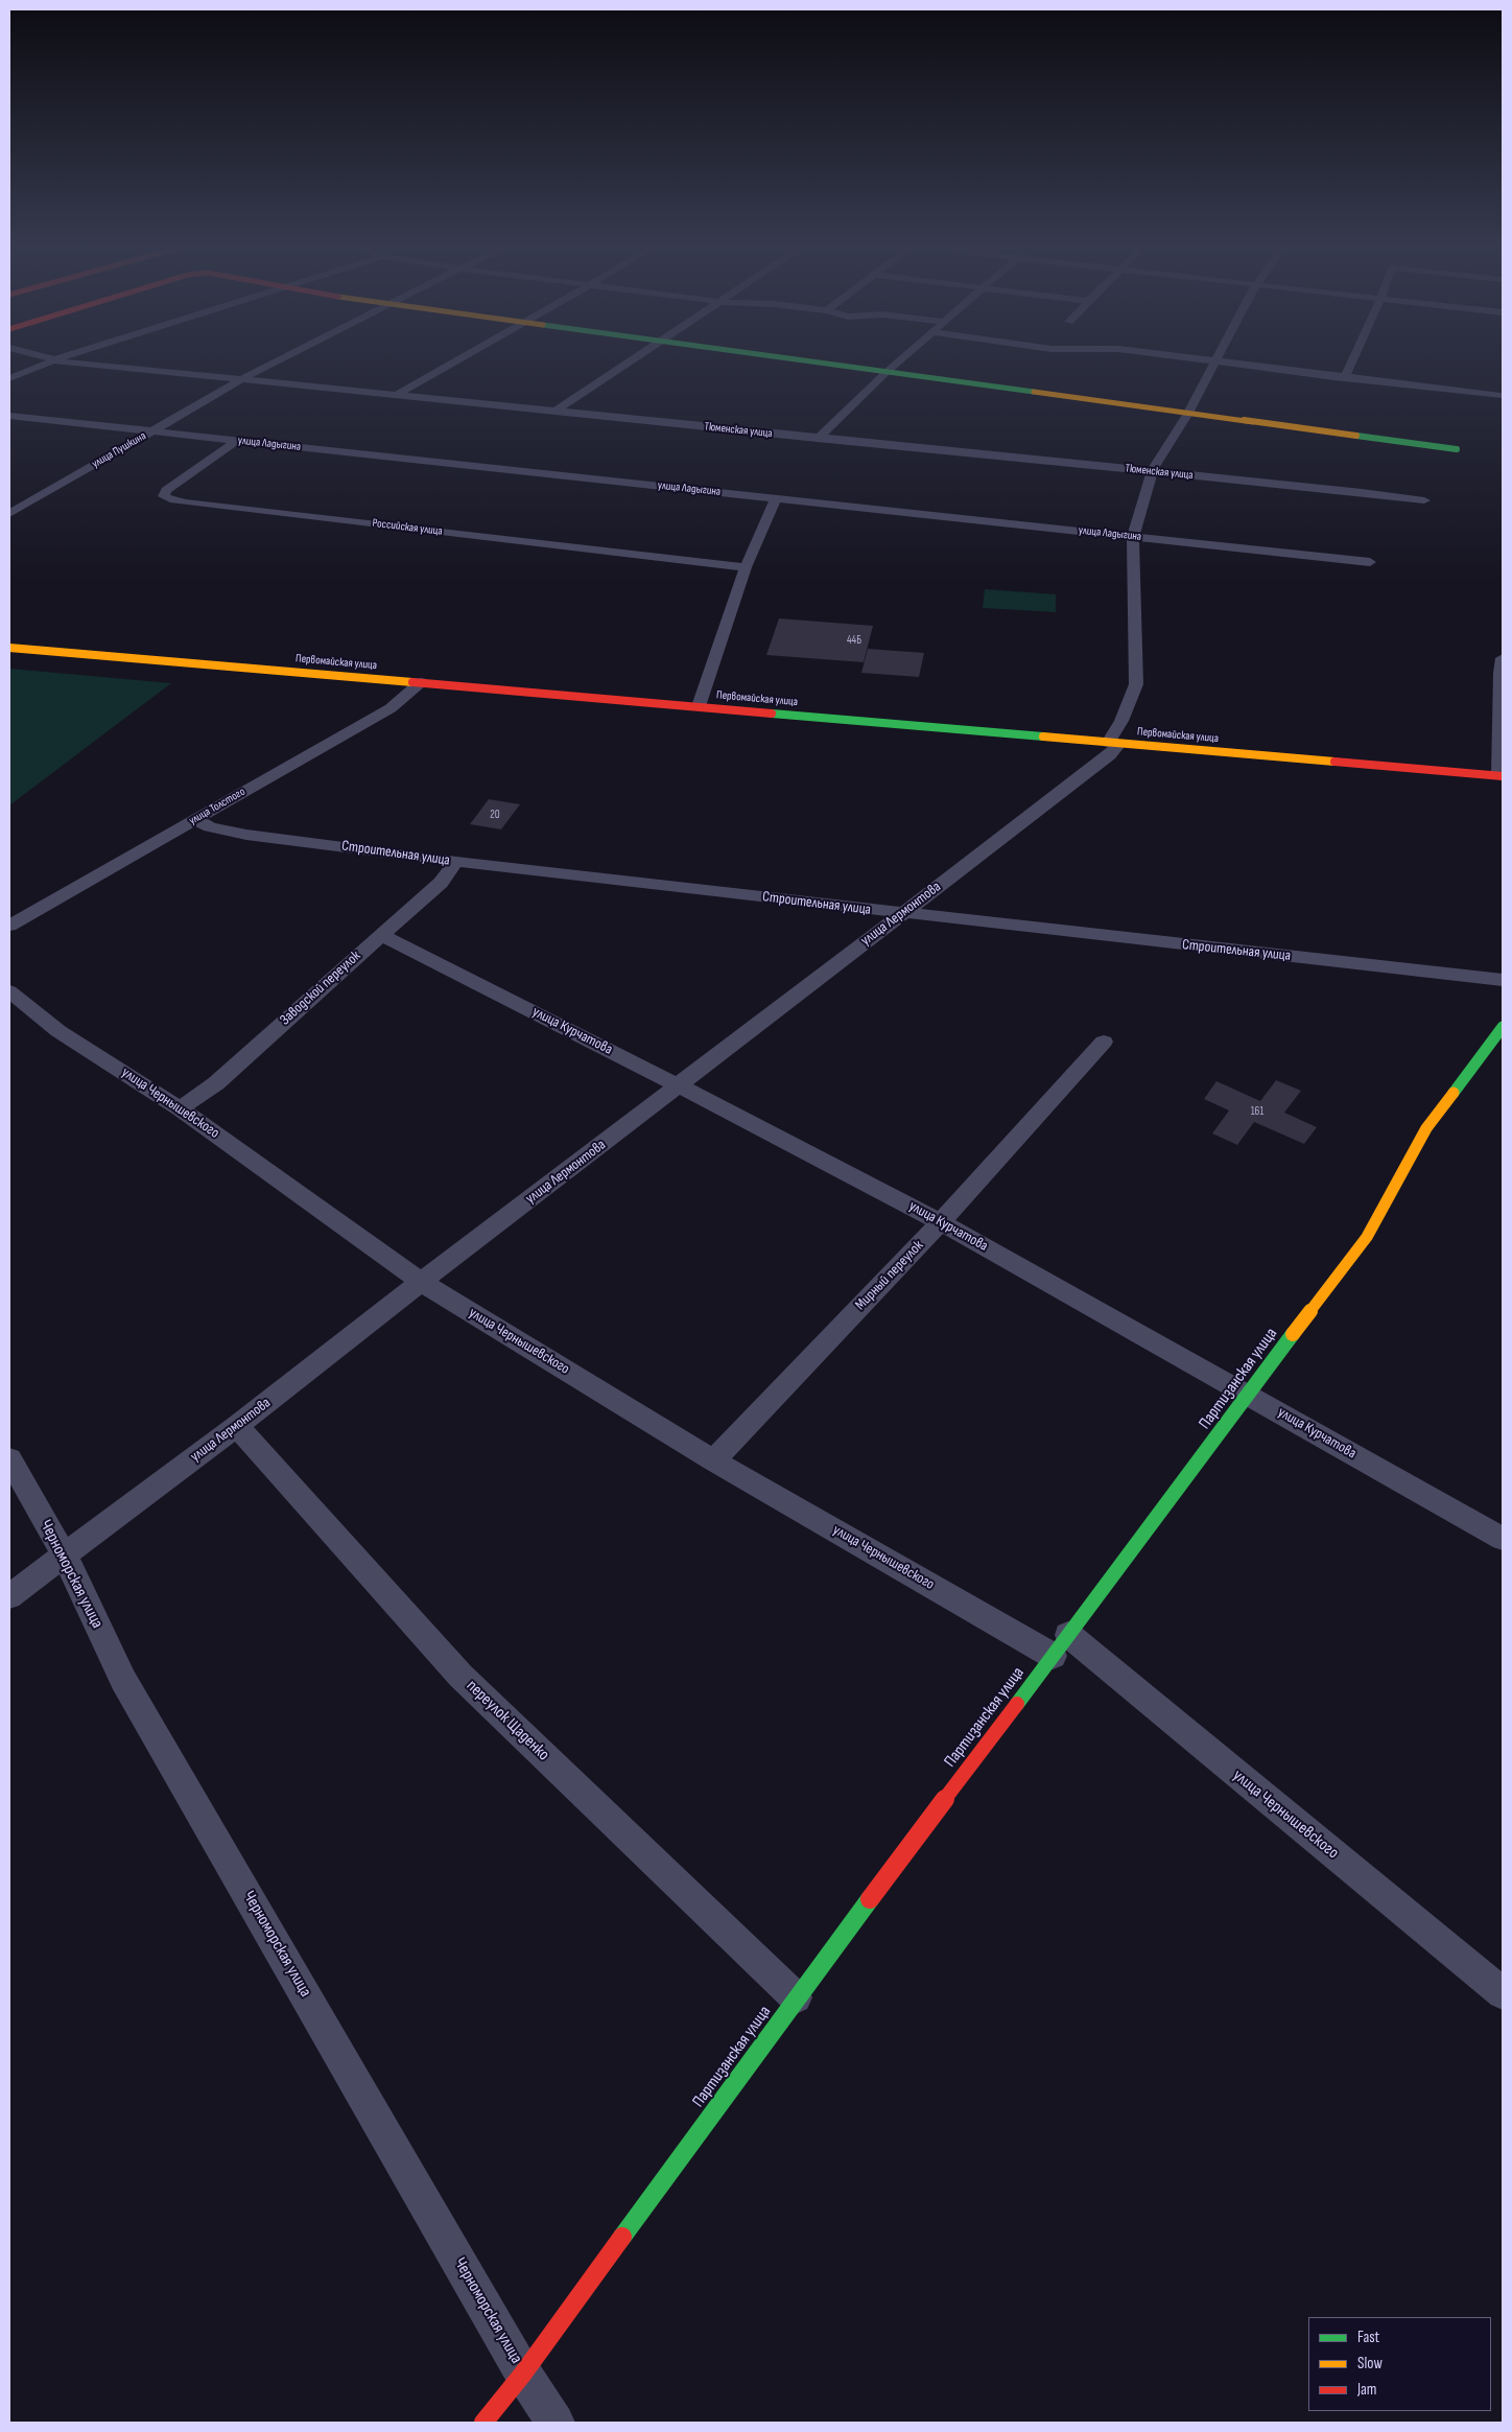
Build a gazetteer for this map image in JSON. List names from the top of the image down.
{
  "streets": {
    "main road": ["Первомайская улица", "Партизанская улица"],
    "street": [
      "Тюменская улица",
      "улица Ладыгина",
      "улица Пушкина",
      "Российская улица",
      "улица Толстого",
      "Строительная улица",
      "улица Лермонтова",
      "Заводской переулок",
      "улица Курчатова",
      "улица Чернышевского",
      "Мирный переулок",
      "Черноморская улица",
      "переулок Щаденко"
    ]
  },
  "crossings": [
    ["Тюменская улица", "улица Пушкина"],
    ["Тюменская улица", "улица Лермонтова"],
    ["улица Ладыгина", "улица Пушкина"],
    ["улица Ладыгина", "Российская улица"],
    ["улица Ладыгина", "улица Лермонтова"],
    ["Первомайская улица", "улица Толстого"],
    ["Первомайская улица", "улица Лермонтова"],
    ["улица Толстого", "Строительная улица"],
    ["Строительная улица", "улица Лермонтова"],
    ["Строительная улица", "Заводской переулок"],
    ["улица Лермонтова", "улица Курчатова"],
    ["улица Лермонтова", "улица Чернышевского"],
    ["улица Лермонтова", "Черноморская улица"],
    ["улица Лермонтова", "переулок Щаденко"],
    ["Заводской переулок", "улица Курчатова"],
    ["Заводской переулок", "улица Чернышевского"],
    ["улица Курчатова", "Мирный переулок"],
    ["улица Курчатова", "Партизанская улица"],
    ["улица Чернышевского", "Мирный переулок"],
    ["улица Чернышевского", "Партизанская улица"],
    ["Партизанская улица", "Черноморская улица"],
    ["Партизанская улица", "переулок Щаденко"]
  ],
  "house_numbers": ["44Б", "20", "161"],
  "legend": ["Fast", "Slow", "Jam"]
}
